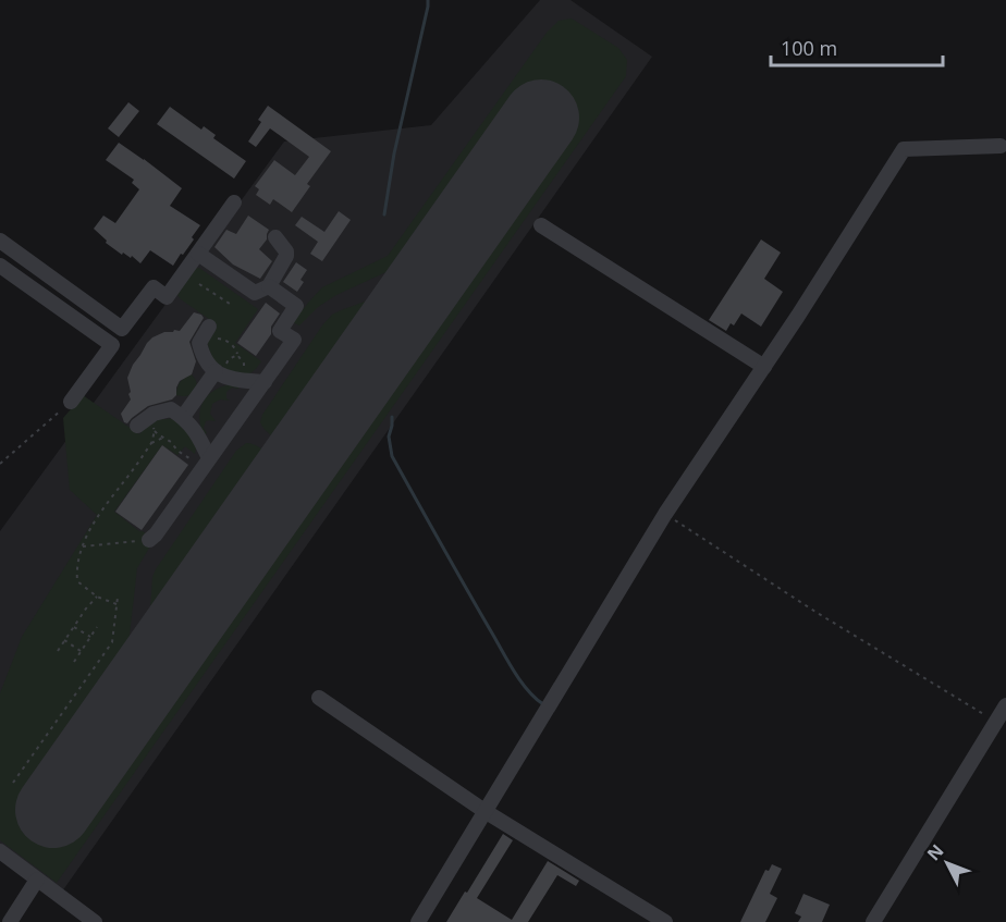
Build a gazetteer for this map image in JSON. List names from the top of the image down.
{
  "scale_bar": "100 m",
  "north": "top left"
}
